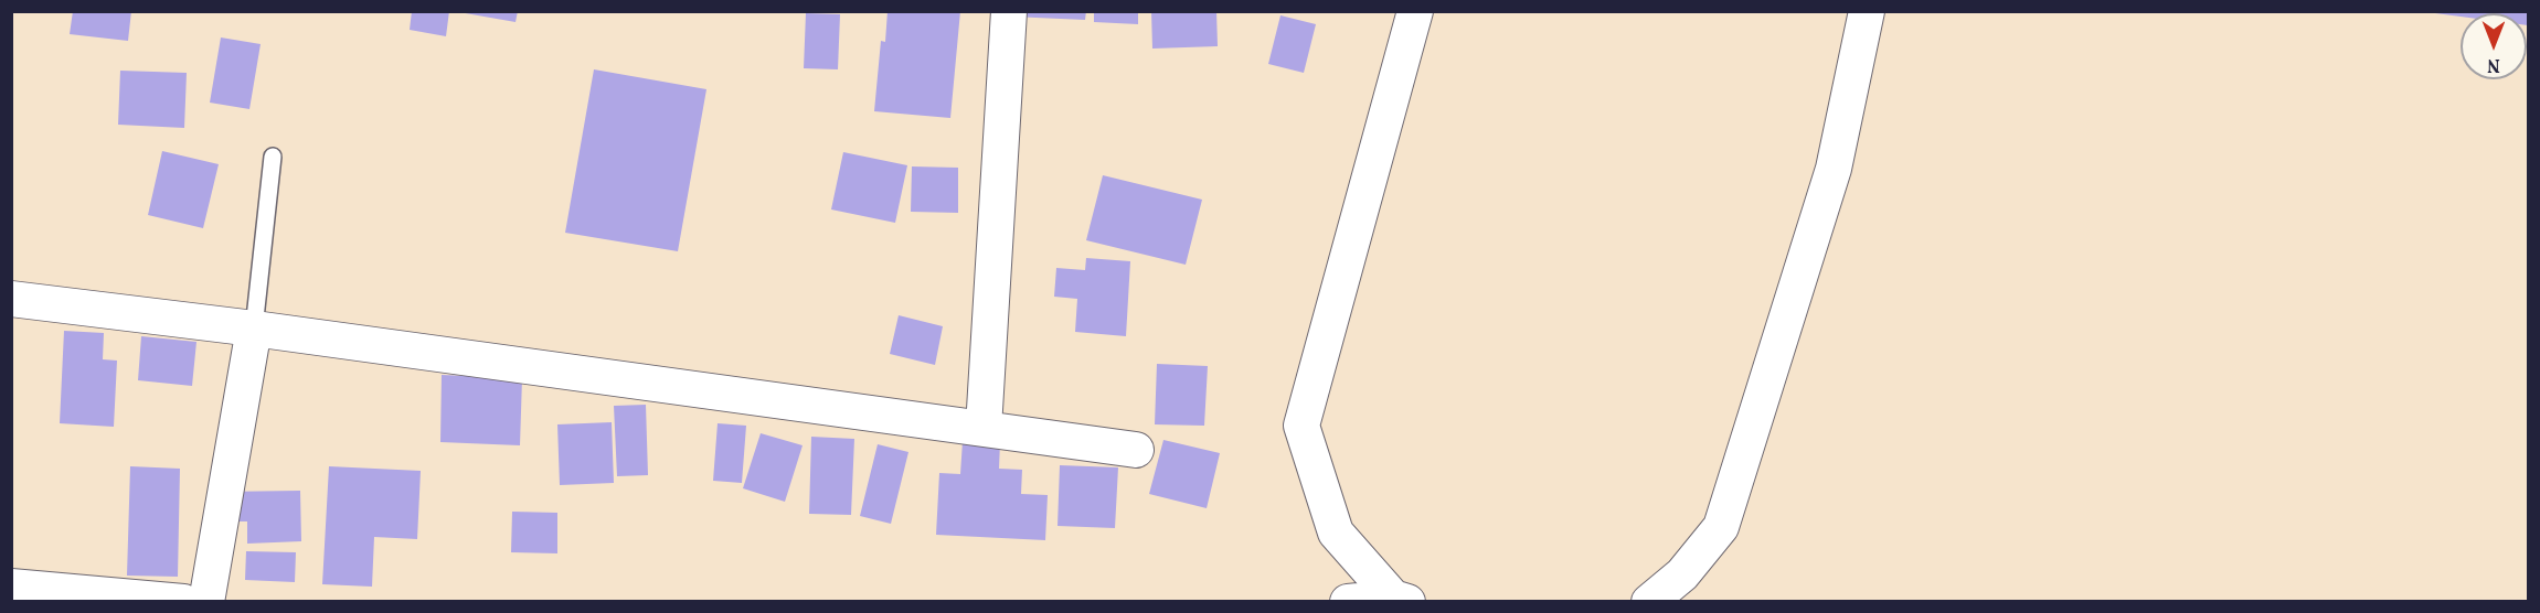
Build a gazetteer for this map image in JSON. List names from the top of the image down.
{
  "north": "bottom"
}
